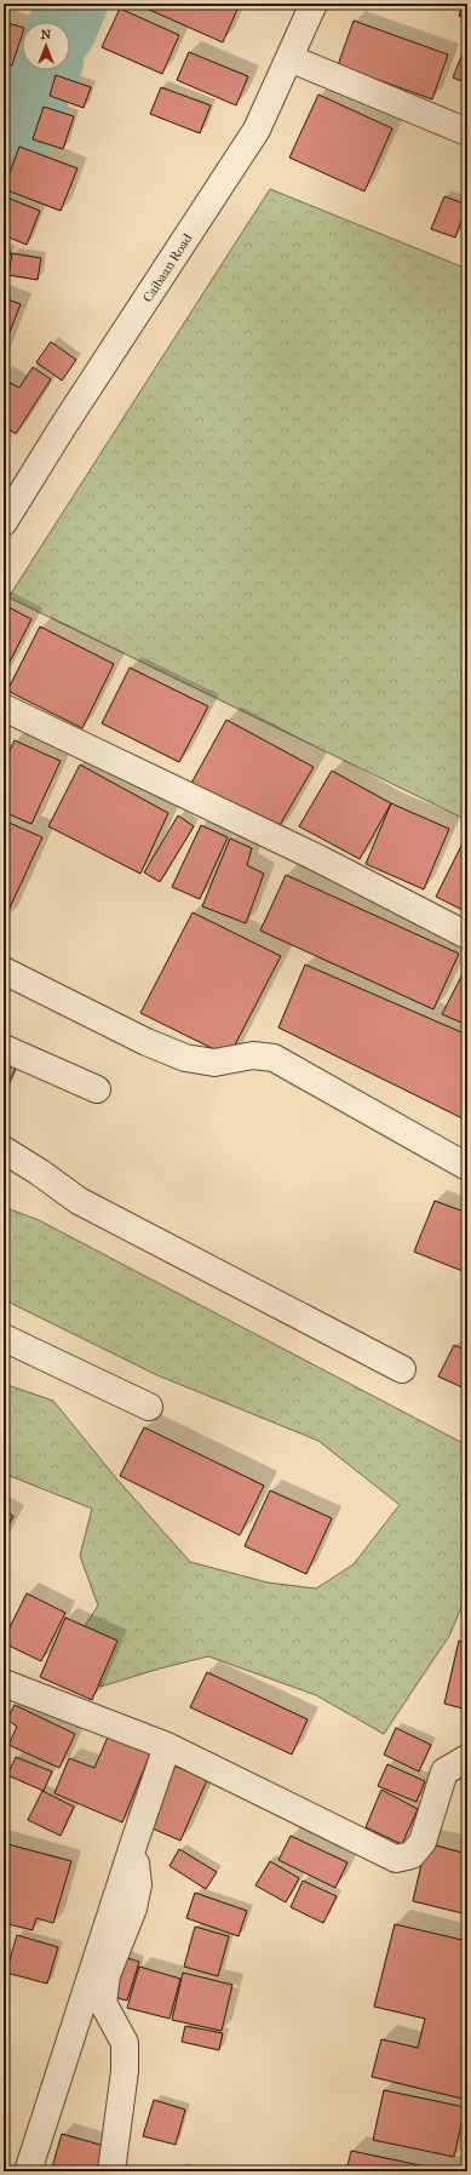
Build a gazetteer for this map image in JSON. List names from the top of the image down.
{
  "streets": {
    "street": ["Caibaan Road"]
  },
  "north": "top"
}
